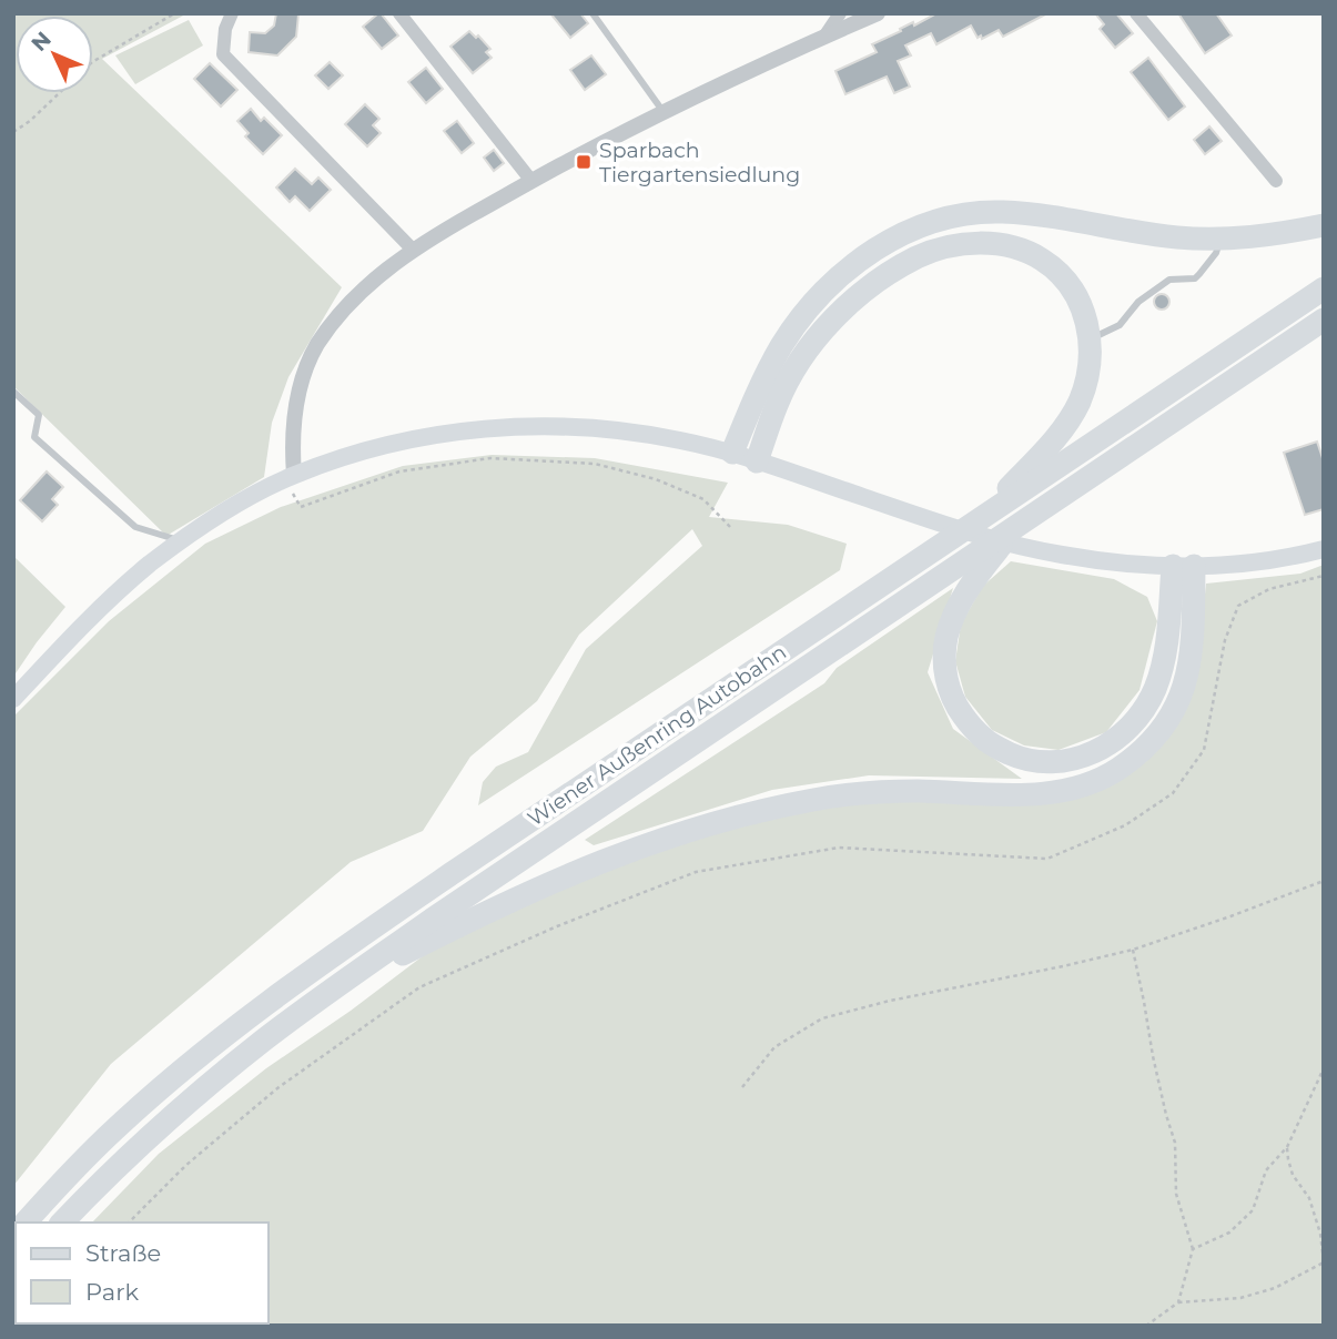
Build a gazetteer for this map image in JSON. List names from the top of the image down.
{
  "streets": {
    "highway": ["Wiener Außenring Autobahn"]
  },
  "places": {
    "transit": ["Sparbach Tiergartensiedlung"]
  },
  "legend": ["Straße", "Park"],
  "north": "top left"
}
